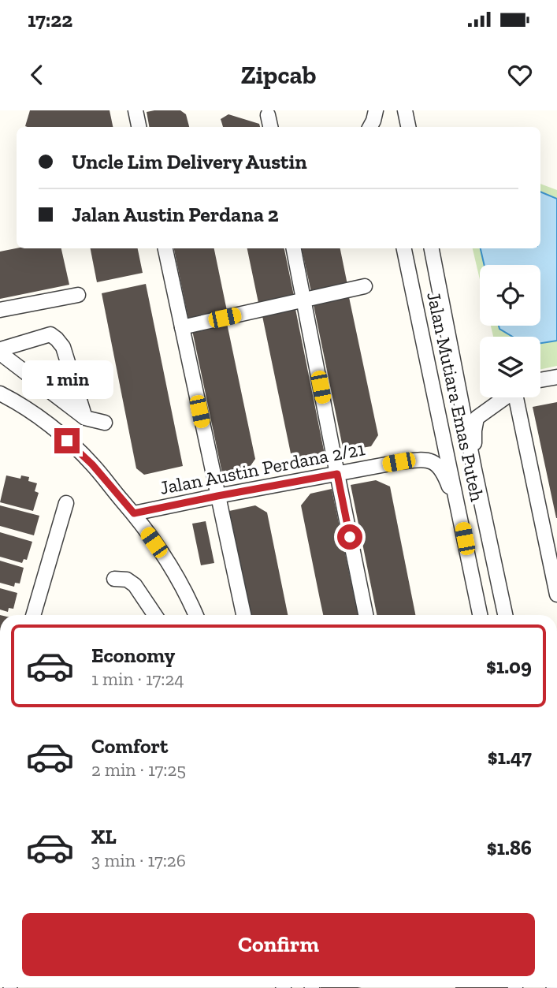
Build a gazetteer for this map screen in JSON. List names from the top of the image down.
{
  "streets": {
    "street": ["Jalan Mutiara Emas Puteh", "Jalan Austin Perdana 2/21"]
  },
  "crossings": [
    ["Jalan Mutiara Emas Puteh", "Jalan Austin Perdana 2/21"]
  ],
  "page": {
    "status": "17:22",
    "header": "Zipcab",
    "banner": ["Uncle Lim Delivery Austin", "Jalan Austin Perdana 2"],
    "bubble": "1 min",
    "list": [
      {
        "name": "Economy",
        "note": "1 min · 17:24",
        "value": "$1.09"
      },
      {
        "name": "Comfort",
        "note": "2 min · 17:25",
        "value": "$1.47"
      },
      {
        "name": "XL",
        "note": "3 min · 17:26",
        "value": "$1.86"
      }
    ],
    "buttons": "Confirm"
  }
}
